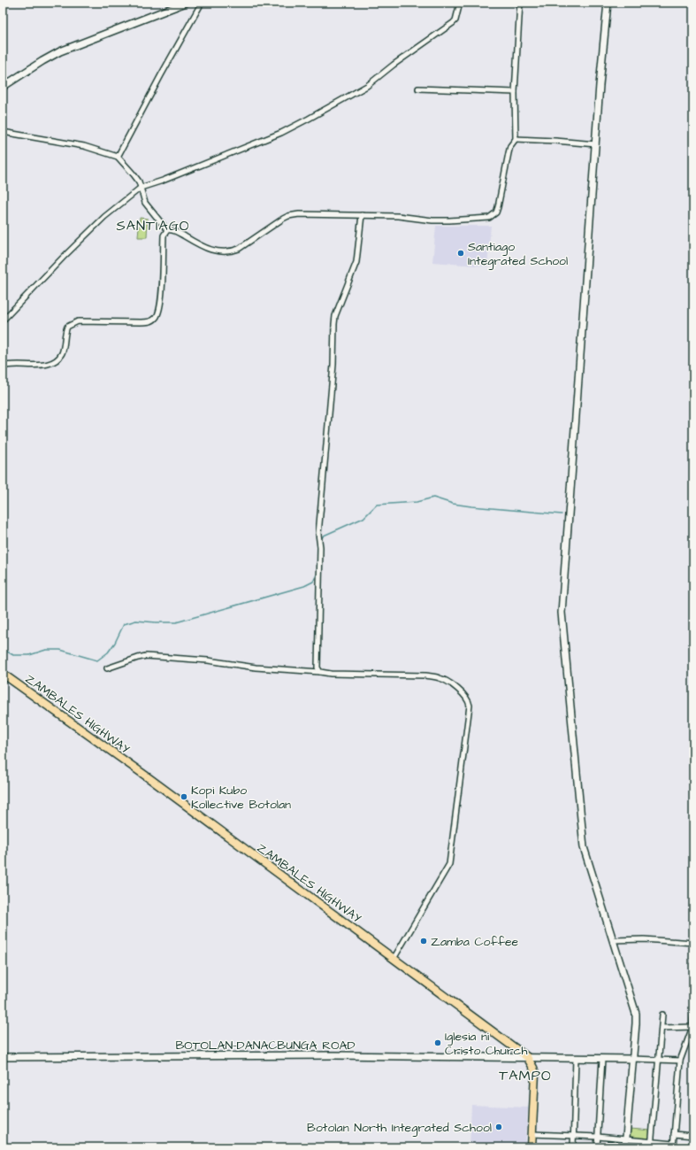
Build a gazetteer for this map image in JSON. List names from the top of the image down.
{
  "streets": {
    "main road": ["ZAMBALES HIGHWAY"],
    "street": ["BOTOLAN-DANACBUNGA ROAD"]
  },
  "crossings": [
    ["ZAMBALES HIGHWAY", "BOTOLAN-DANACBUNGA ROAD"]
  ],
  "districts": ["SANTIAGO", "TAMPO"],
  "places": [
    "Santiago Integrated School",
    "Kopi Kubo Kollective Botolan",
    "Zamba Coffee",
    "Iglesia ni Cristo Church",
    "Botolan North Integrated School"
  ]
}
